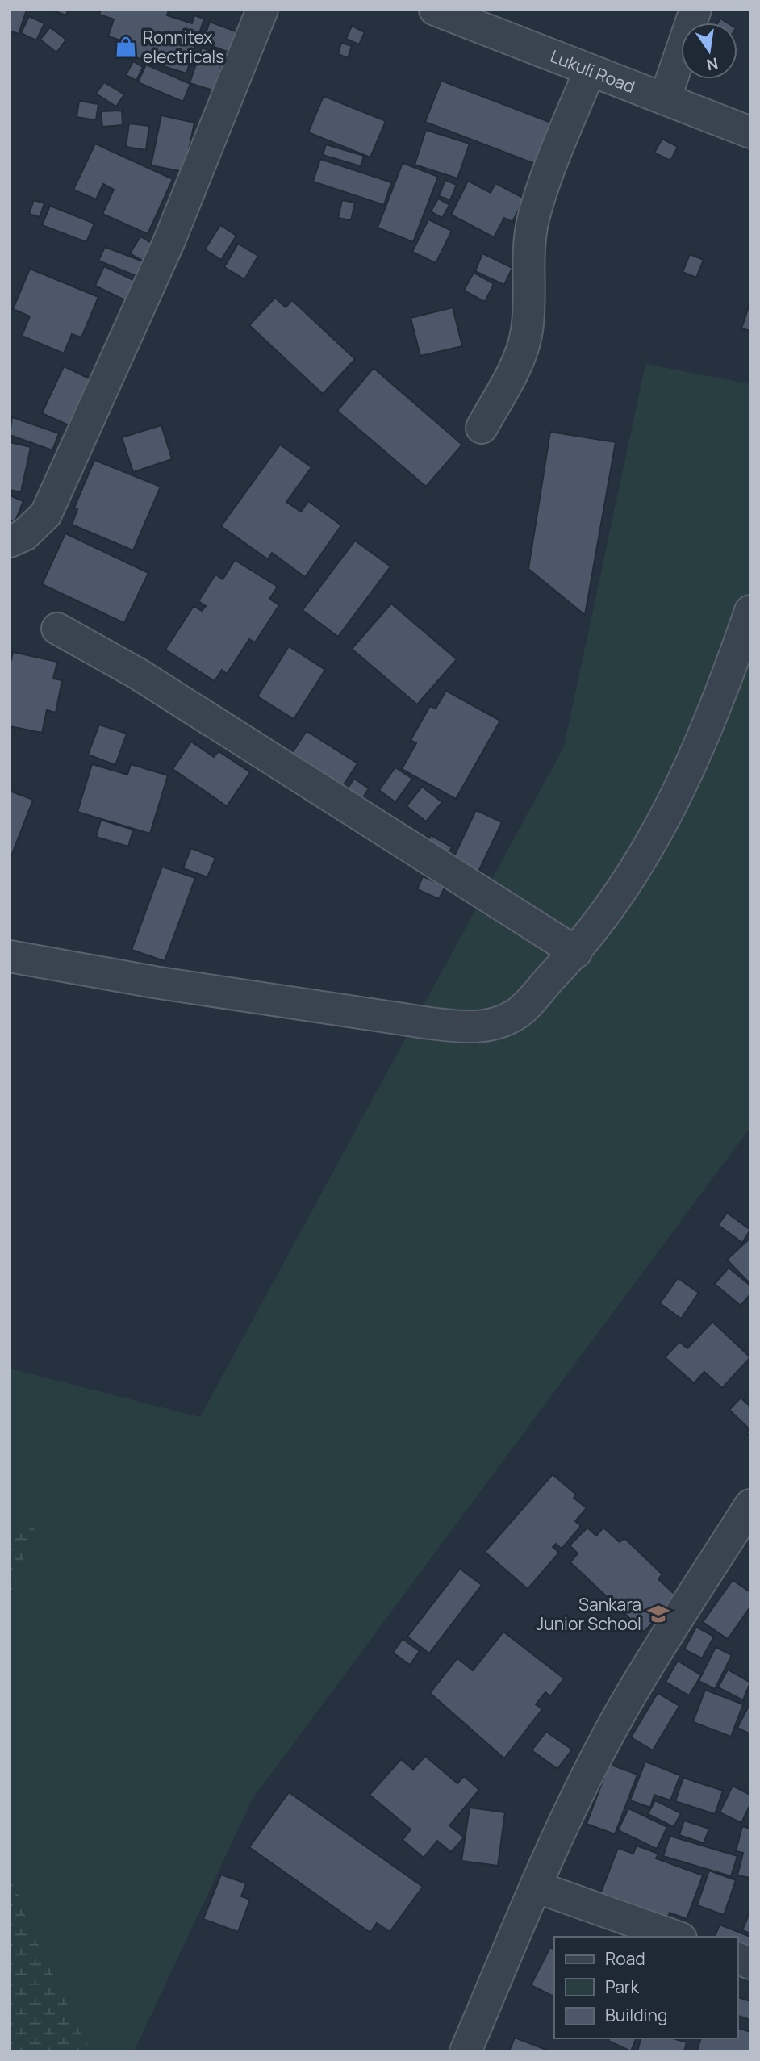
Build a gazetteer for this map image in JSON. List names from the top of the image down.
{
  "streets": {
    "street": ["Lukuli Road"]
  },
  "places": {
    "shop": ["Ronnitex electricals"],
    "school or university": ["Sankara Junior School"]
  },
  "legend": ["Road", "Park", "Building"],
  "north": "bottom"
}
